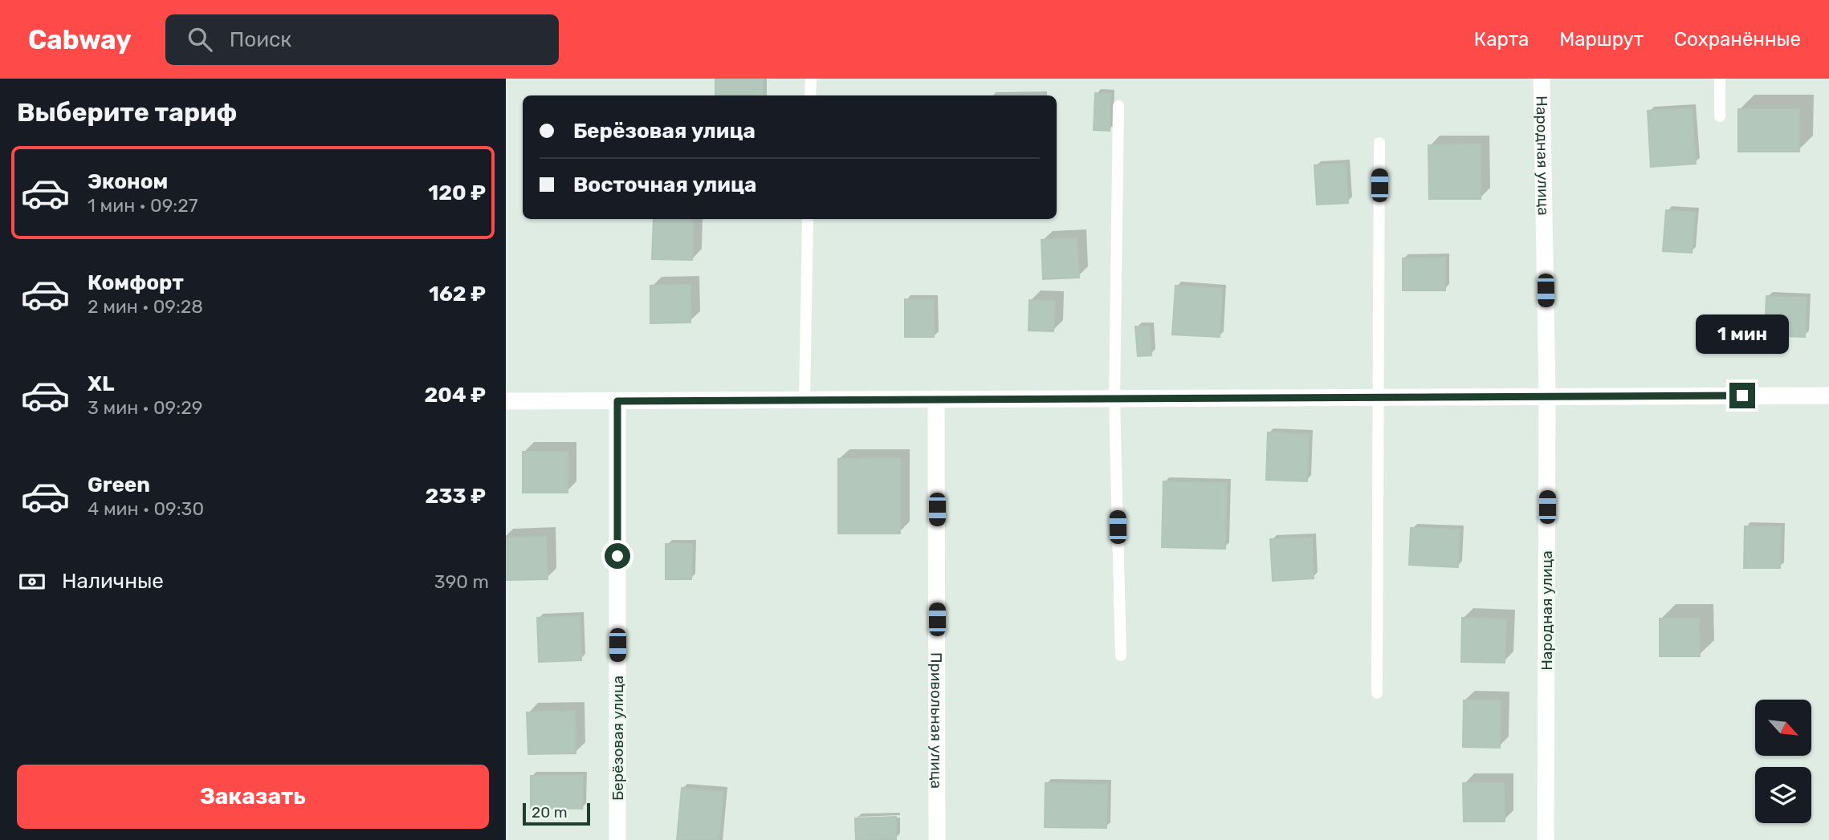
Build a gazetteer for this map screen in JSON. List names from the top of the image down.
{
  "streets": {
    "street": ["Народная улица", "Привольная улица", "Берёзовая улица"]
  },
  "scale_bar": "20 m",
  "north": "bottom right",
  "page": {
    "header": "Cabway",
    "search": "Поиск",
    "nav": ["Карта", "Маршрут", "Сохранённые"],
    "heading": "Выберите тариф",
    "banner": ["Берёзовая улица", "Восточная улица"],
    "list": [
      {
        "name": "Эконом",
        "note": "1 мин · 09:27",
        "value": "120 ₽"
      },
      {
        "name": "Комфорт",
        "note": "2 мин · 09:28",
        "value": "162 ₽"
      },
      {
        "name": "XL",
        "note": "3 мин · 09:29",
        "value": "204 ₽"
      },
      {
        "name": "Green",
        "note": "4 мин · 09:30",
        "value": "233 ₽"
      }
    ],
    "bubble": "1 мин",
    "pay": ["Наличные", "390 m"],
    "buttons": "Заказать",
    "scale": "20 m"
  }
}
